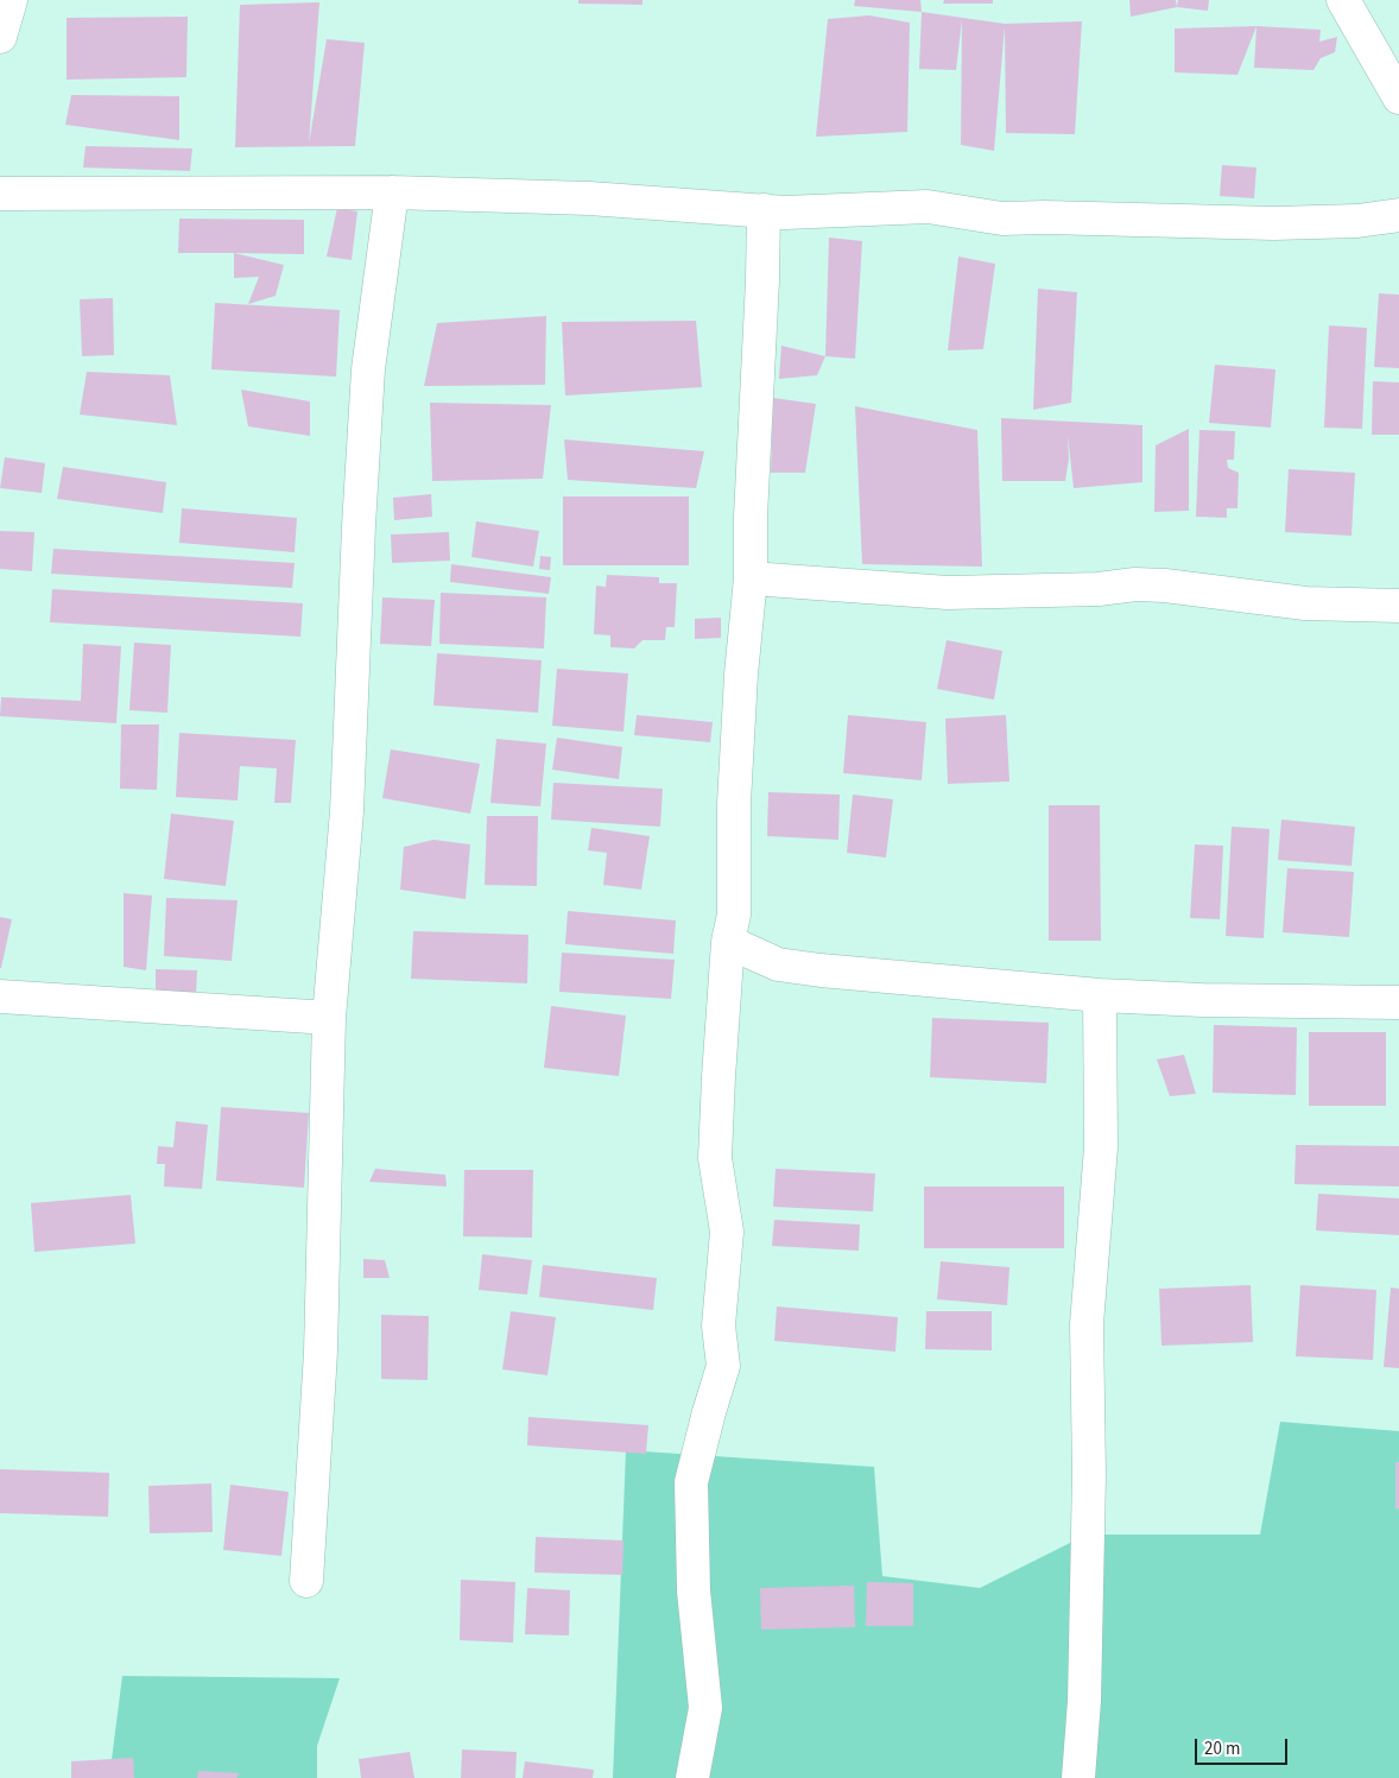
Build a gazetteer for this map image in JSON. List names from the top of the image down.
{
  "scale_bar": "20 m"
}
